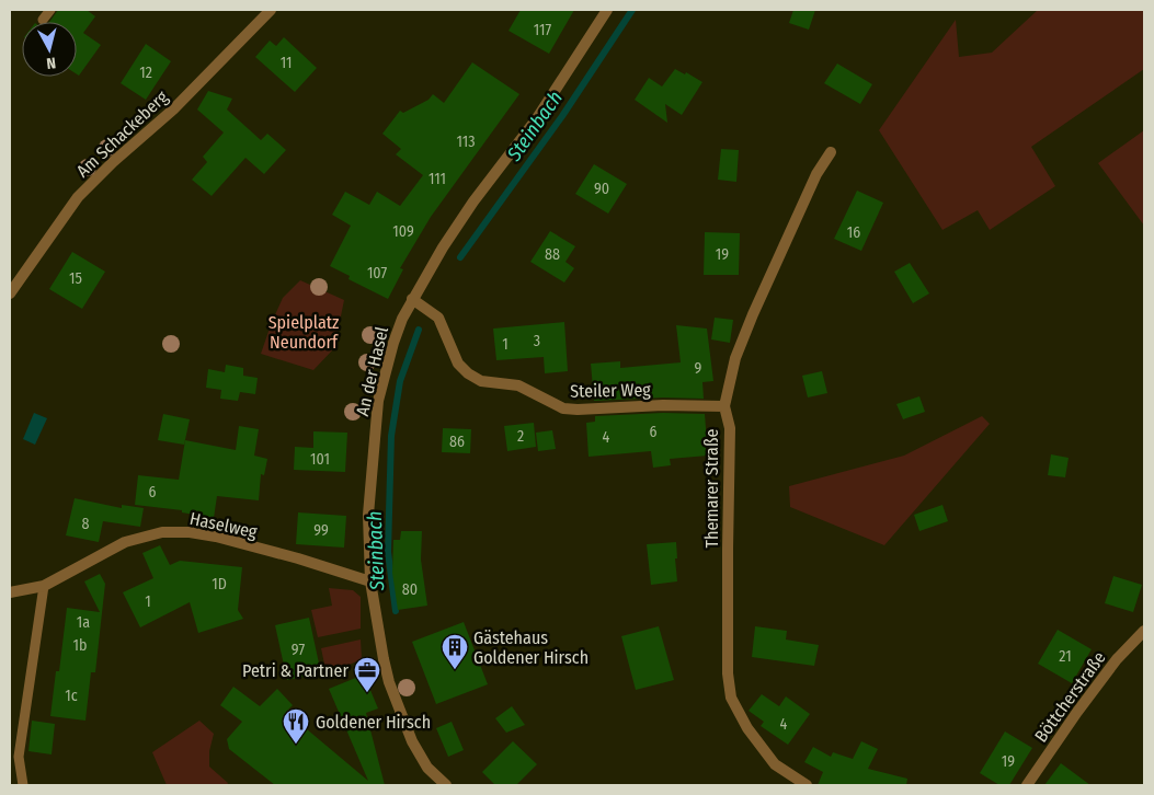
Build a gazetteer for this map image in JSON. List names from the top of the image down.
{
  "streets": {
    "street": [
      "Am Schackeberg",
      "An der Hasel",
      "Steiler Weg",
      "Themarer Straße",
      "Haselweg",
      "Böttcherstraße"
    ]
  },
  "crossings": [
    ["An der Hasel", "Steiler Weg"],
    ["An der Hasel", "Haselweg"],
    ["Steiler Weg", "Themarer Straße"]
  ],
  "water": ["Steinbach"],
  "parks": ["Spielplatz Neundorf"],
  "places": {
    "building": ["Gästehaus Goldener Hirsch"],
    "office": ["Petri & Partner"],
    "restaurant": ["Goldener Hirsch"]
  },
  "house_numbers": [
    "117",
    "11",
    "12",
    "113",
    "111",
    "90",
    "109",
    "16",
    "88",
    "19",
    "107",
    "15",
    "3",
    "1",
    "9",
    "6",
    "2",
    "4",
    "86",
    "101",
    "6",
    "8",
    "99",
    "1D",
    "80",
    "1",
    "1a",
    "1b",
    "97",
    "21",
    "1c",
    "4",
    "19"
  ],
  "north": "bottom"
}
